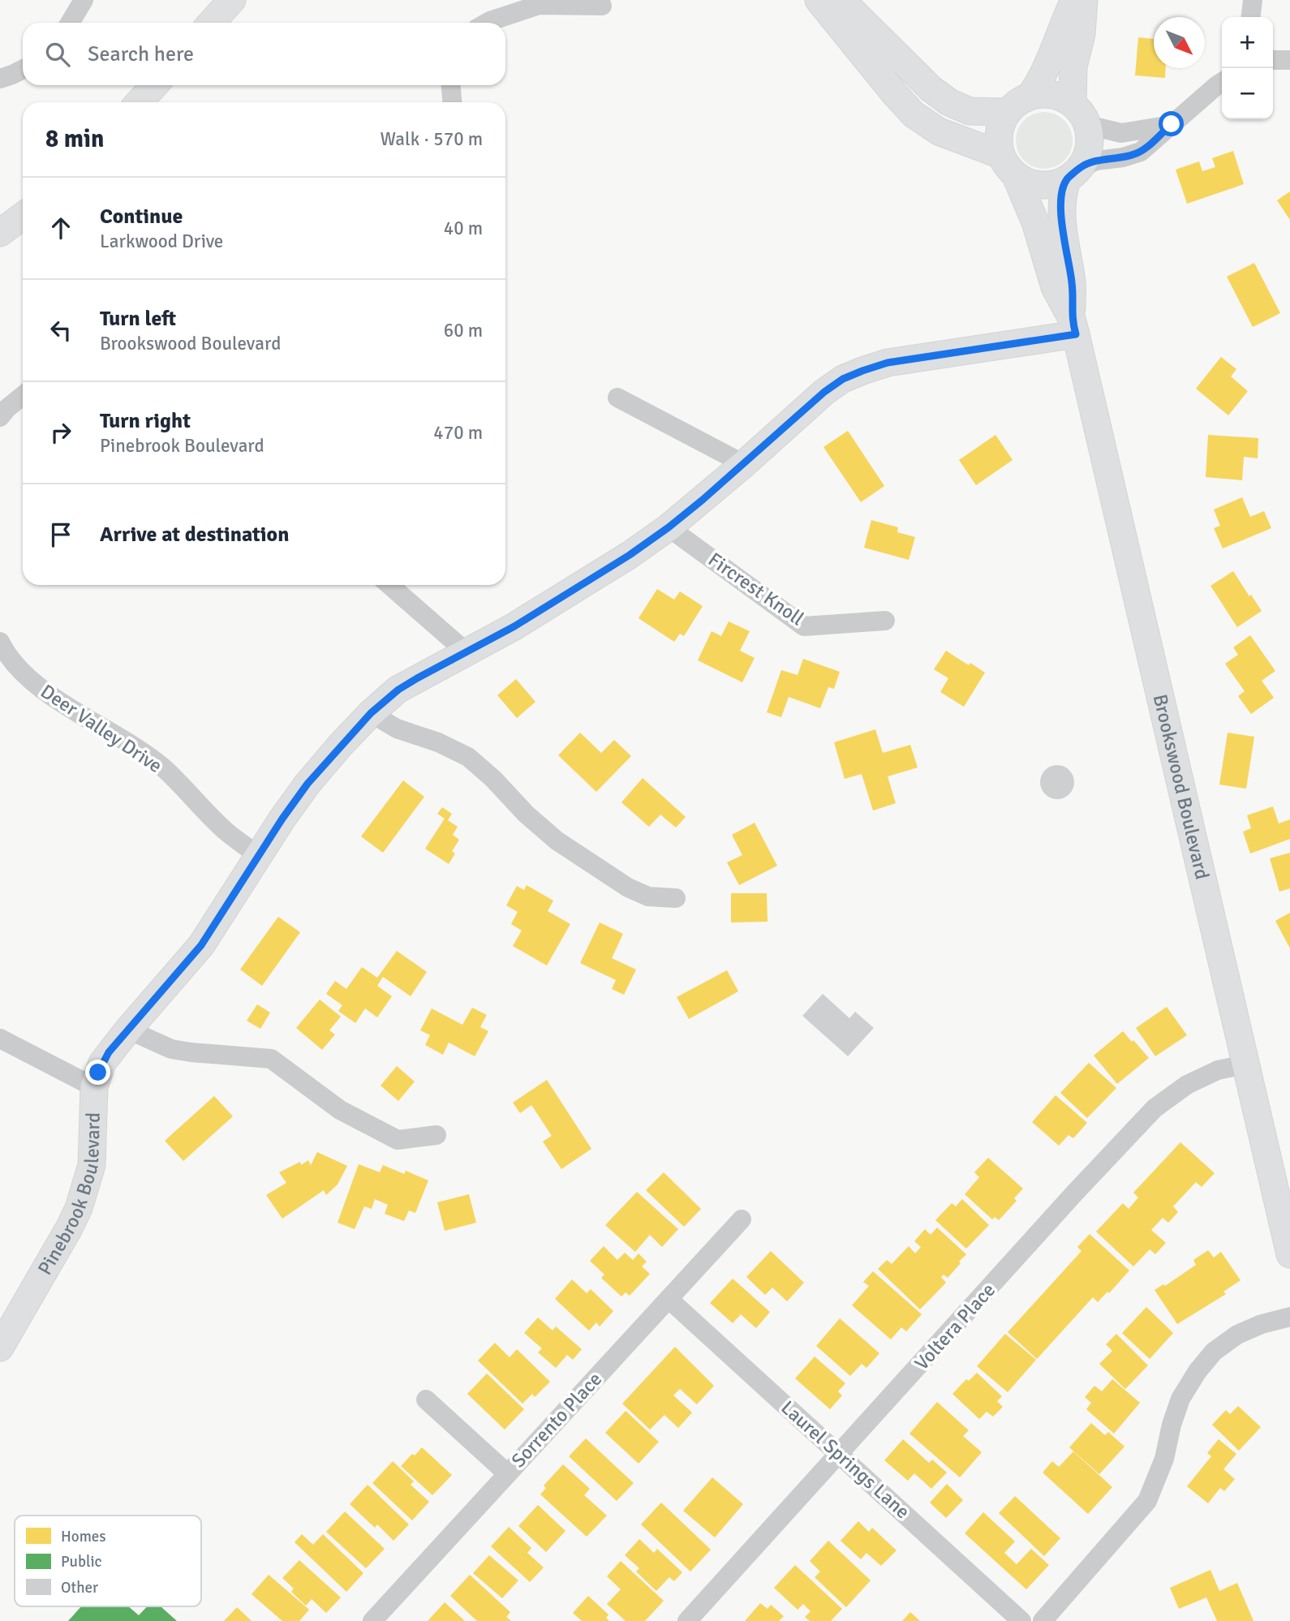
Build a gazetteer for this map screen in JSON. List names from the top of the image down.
{
  "streets": {
    "main road": ["Brookswood Boulevard", "Pinebrook Boulevard"],
    "street": [
      "Fircrest Knoll",
      "Deer Valley Drive",
      "Voltera Place",
      "Sorrento Place",
      "Laurel Springs Lane"
    ]
  },
  "crossings": [
    ["Fircrest Knoll", "Pinebrook Boulevard"],
    ["Deer Valley Drive", "Pinebrook Boulevard"],
    ["Brookswood Boulevard", "Pinebrook Boulevard"],
    ["Brookswood Boulevard", "Voltera Place"],
    ["Voltera Place", "Laurel Springs Lane"],
    ["Sorrento Place", "Laurel Springs Lane"]
  ],
  "legend": ["Homes", "Public", "Other"],
  "north": "bottom right",
  "page": {
    "map_buttons": ["+", "−"],
    "search": "Search here",
    "heading": ["8 min", "Walk · 570 m"],
    "list": [
      ["Continue", "Larkwood Drive", "40 m"],
      ["Turn left", "Brookswood Boulevard", "60 m"],
      ["Turn right", "Pinebrook Boulevard", "470 m"],
      "Arrive at destination"
    ]
  }
}
